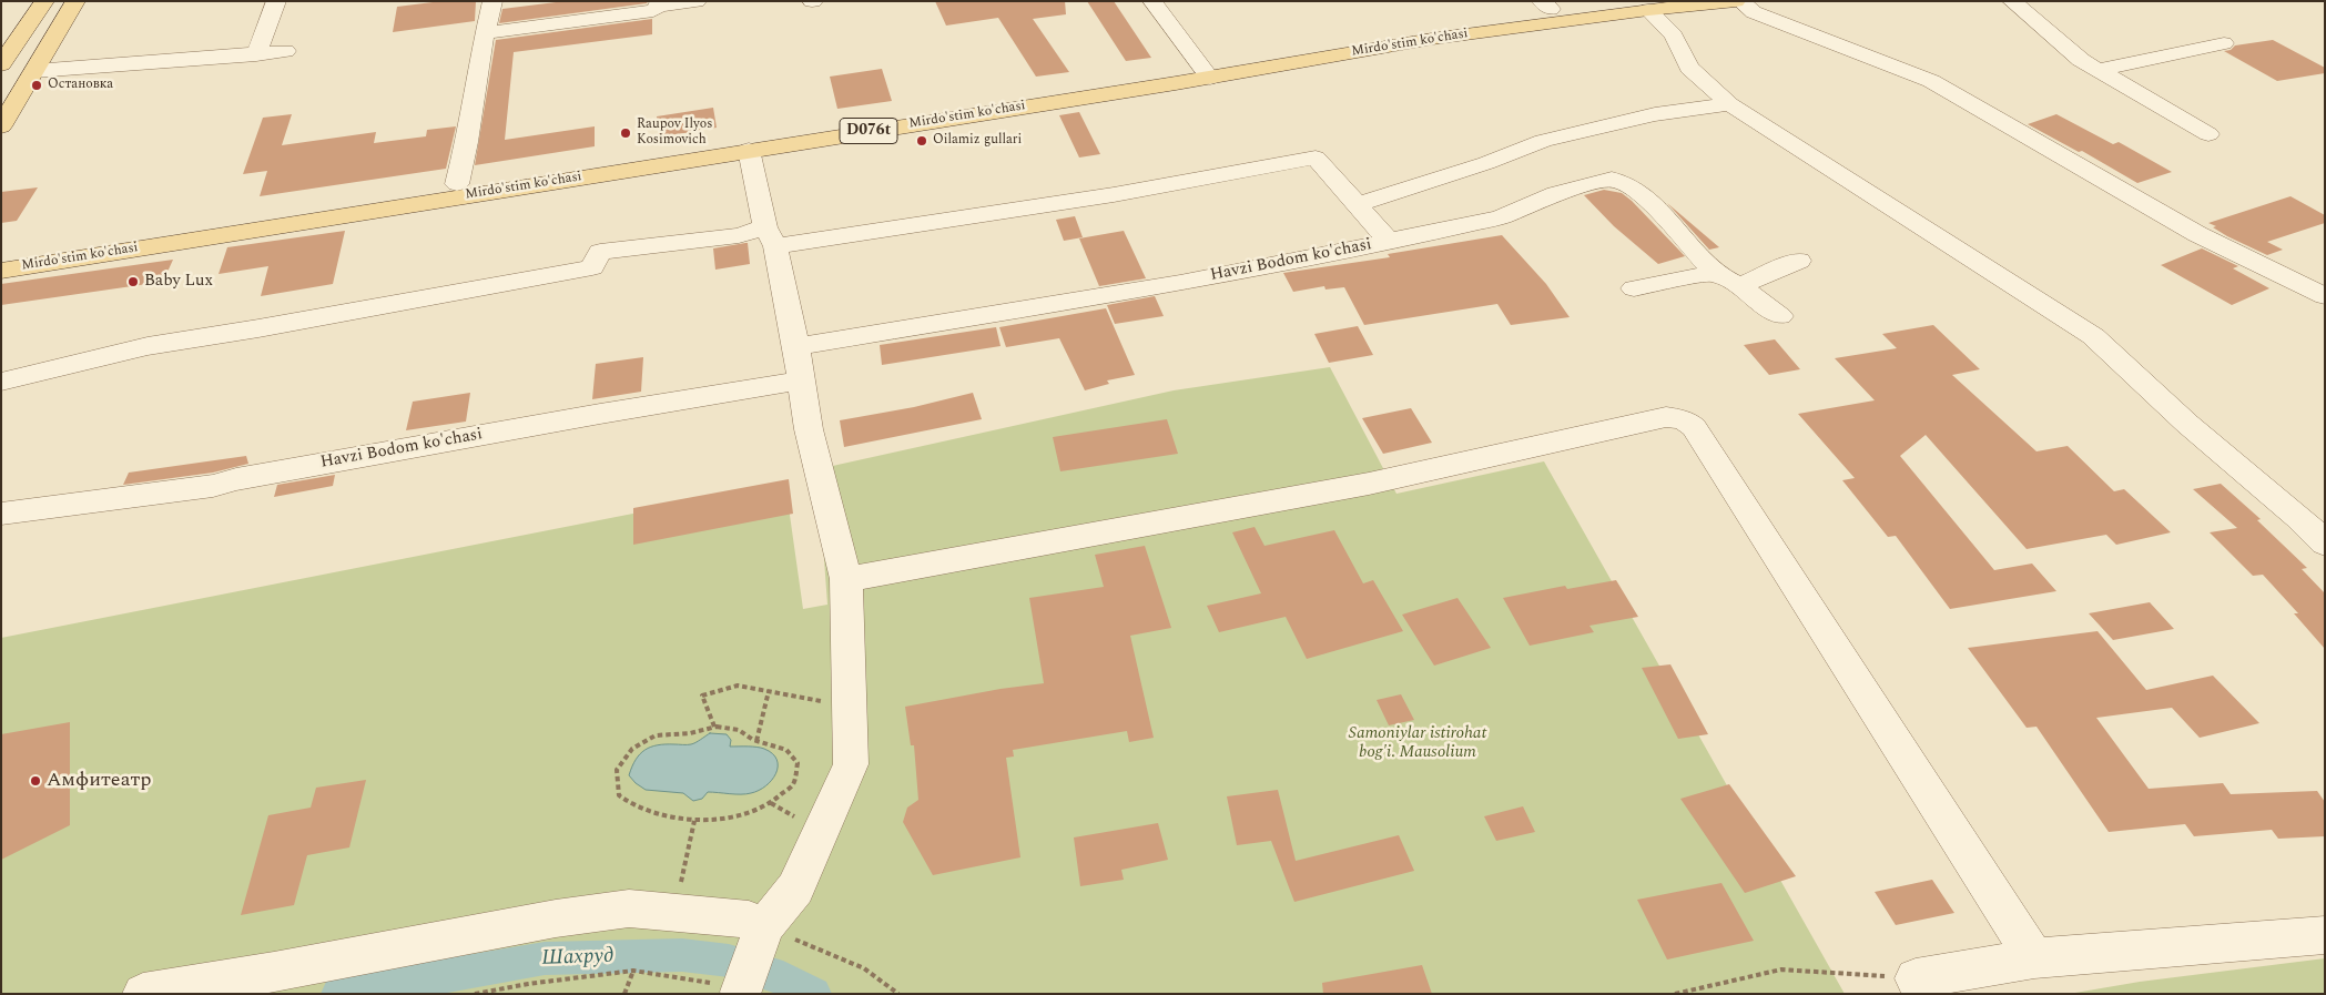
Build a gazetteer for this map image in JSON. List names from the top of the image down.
{
  "streets": {
    "main road": ["Mirdo'stim ko'chasi", "D076t"],
    "street": ["Havzi Bodom ko'chasi"]
  },
  "water": ["Шахруд"],
  "parks": ["Samoniylar istirohat bog'i. Mausolium"],
  "places": [
    "Остановка",
    "Raupov Ilyos Kosimovich",
    "Oilamiz gullari",
    "Baby Lux",
    "Амфитеатр"
  ]
}
